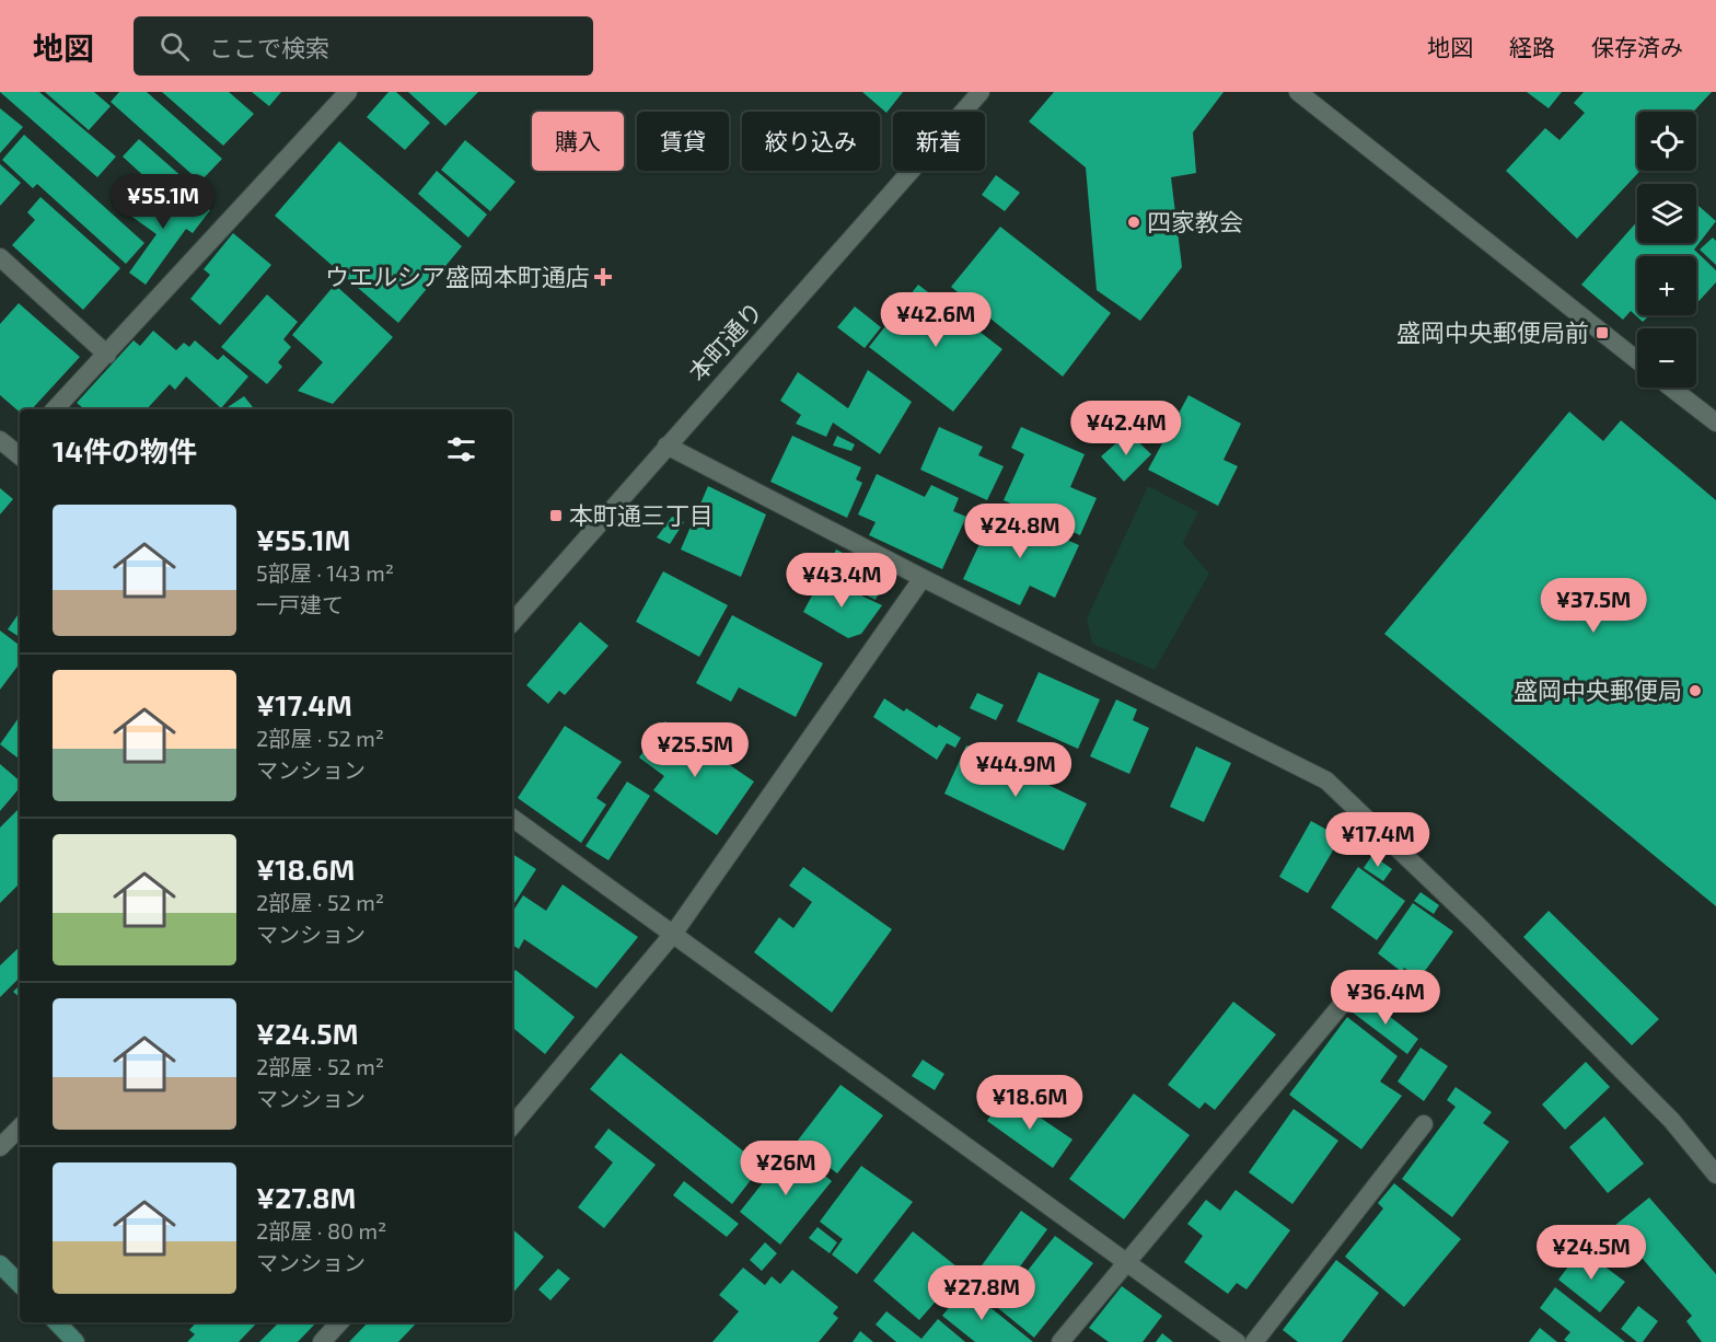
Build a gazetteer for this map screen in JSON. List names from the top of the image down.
{
  "streets": {
    "street": ["本町通り"]
  },
  "places": {
    "other": ["四家教会", "盛岡中央郵便局"],
    "health": ["ウエルシア盛岡本町通店"],
    "transit": ["盛岡中央郵便局前", "本町通三丁目"]
  },
  "page": {
    "header": "地図",
    "search": "ここで検索",
    "nav": ["地図", "経路", "保存済み"],
    "map_buttons": ["+", "−"],
    "chip": [
      "購入",
      "賃貸",
      "絞り込み",
      "新着"
    ],
    "price": [
      "¥55.1M",
      "¥42.6M",
      "¥42.4M",
      "¥24.8M",
      "¥43.4M",
      "¥37.5M",
      "¥25.5M",
      "¥44.9M",
      "¥17.4M",
      "¥36.4M",
      "¥18.6M",
      "¥26M",
      "¥24.5M",
      "¥27.8M"
    ],
    "heading": "14件の物件",
    "list": [
      {
        "name": "¥55.1M",
        "note": "5部屋 · 143 m² · 一戸建て"
      },
      {
        "name": "¥17.4M",
        "note": "2部屋 · 52 m² · マンション"
      },
      {
        "name": "¥18.6M",
        "note": "2部屋 · 52 m² · マンション"
      },
      {
        "name": "¥24.5M",
        "note": "2部屋 · 52 m² · マンション"
      },
      {
        "name": "¥27.8M",
        "note": "2部屋 · 80 m² · マンション"
      }
    ]
  }
}
